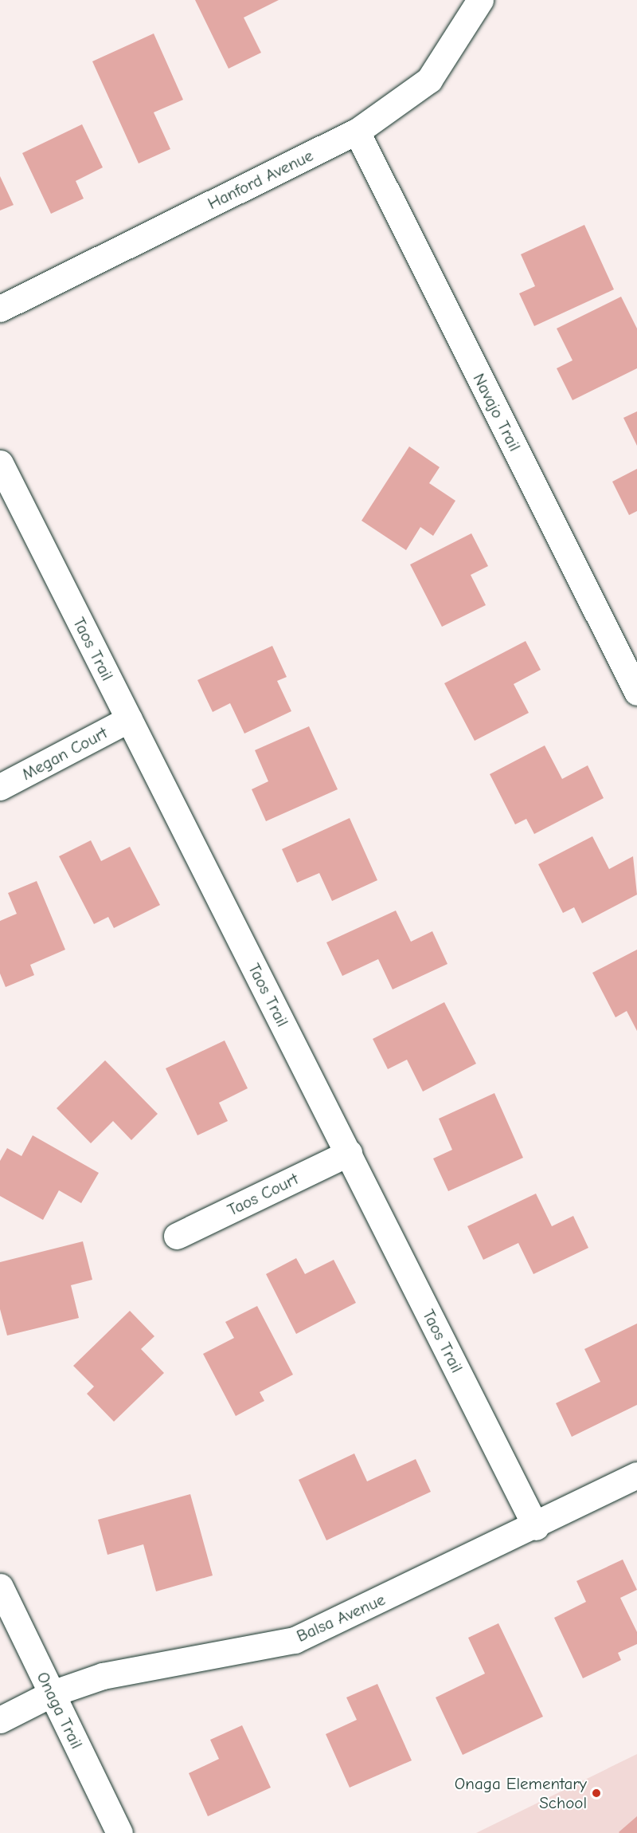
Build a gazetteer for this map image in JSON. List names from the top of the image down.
{
  "streets": {
    "street": [
      "Hanford Avenue",
      "Navajo Trail",
      "Taos Trail",
      "Megan Court",
      "Taos Court",
      "Balsa Avenue",
      "Onaga Trail"
    ]
  },
  "crossings": [
    ["Hanford Avenue", "Navajo Trail"],
    ["Taos Trail", "Megan Court"],
    ["Taos Trail", "Taos Court"],
    ["Taos Trail", "Balsa Avenue"],
    ["Balsa Avenue", "Onaga Trail"]
  ],
  "places": ["Onaga Elementary School"]
}
